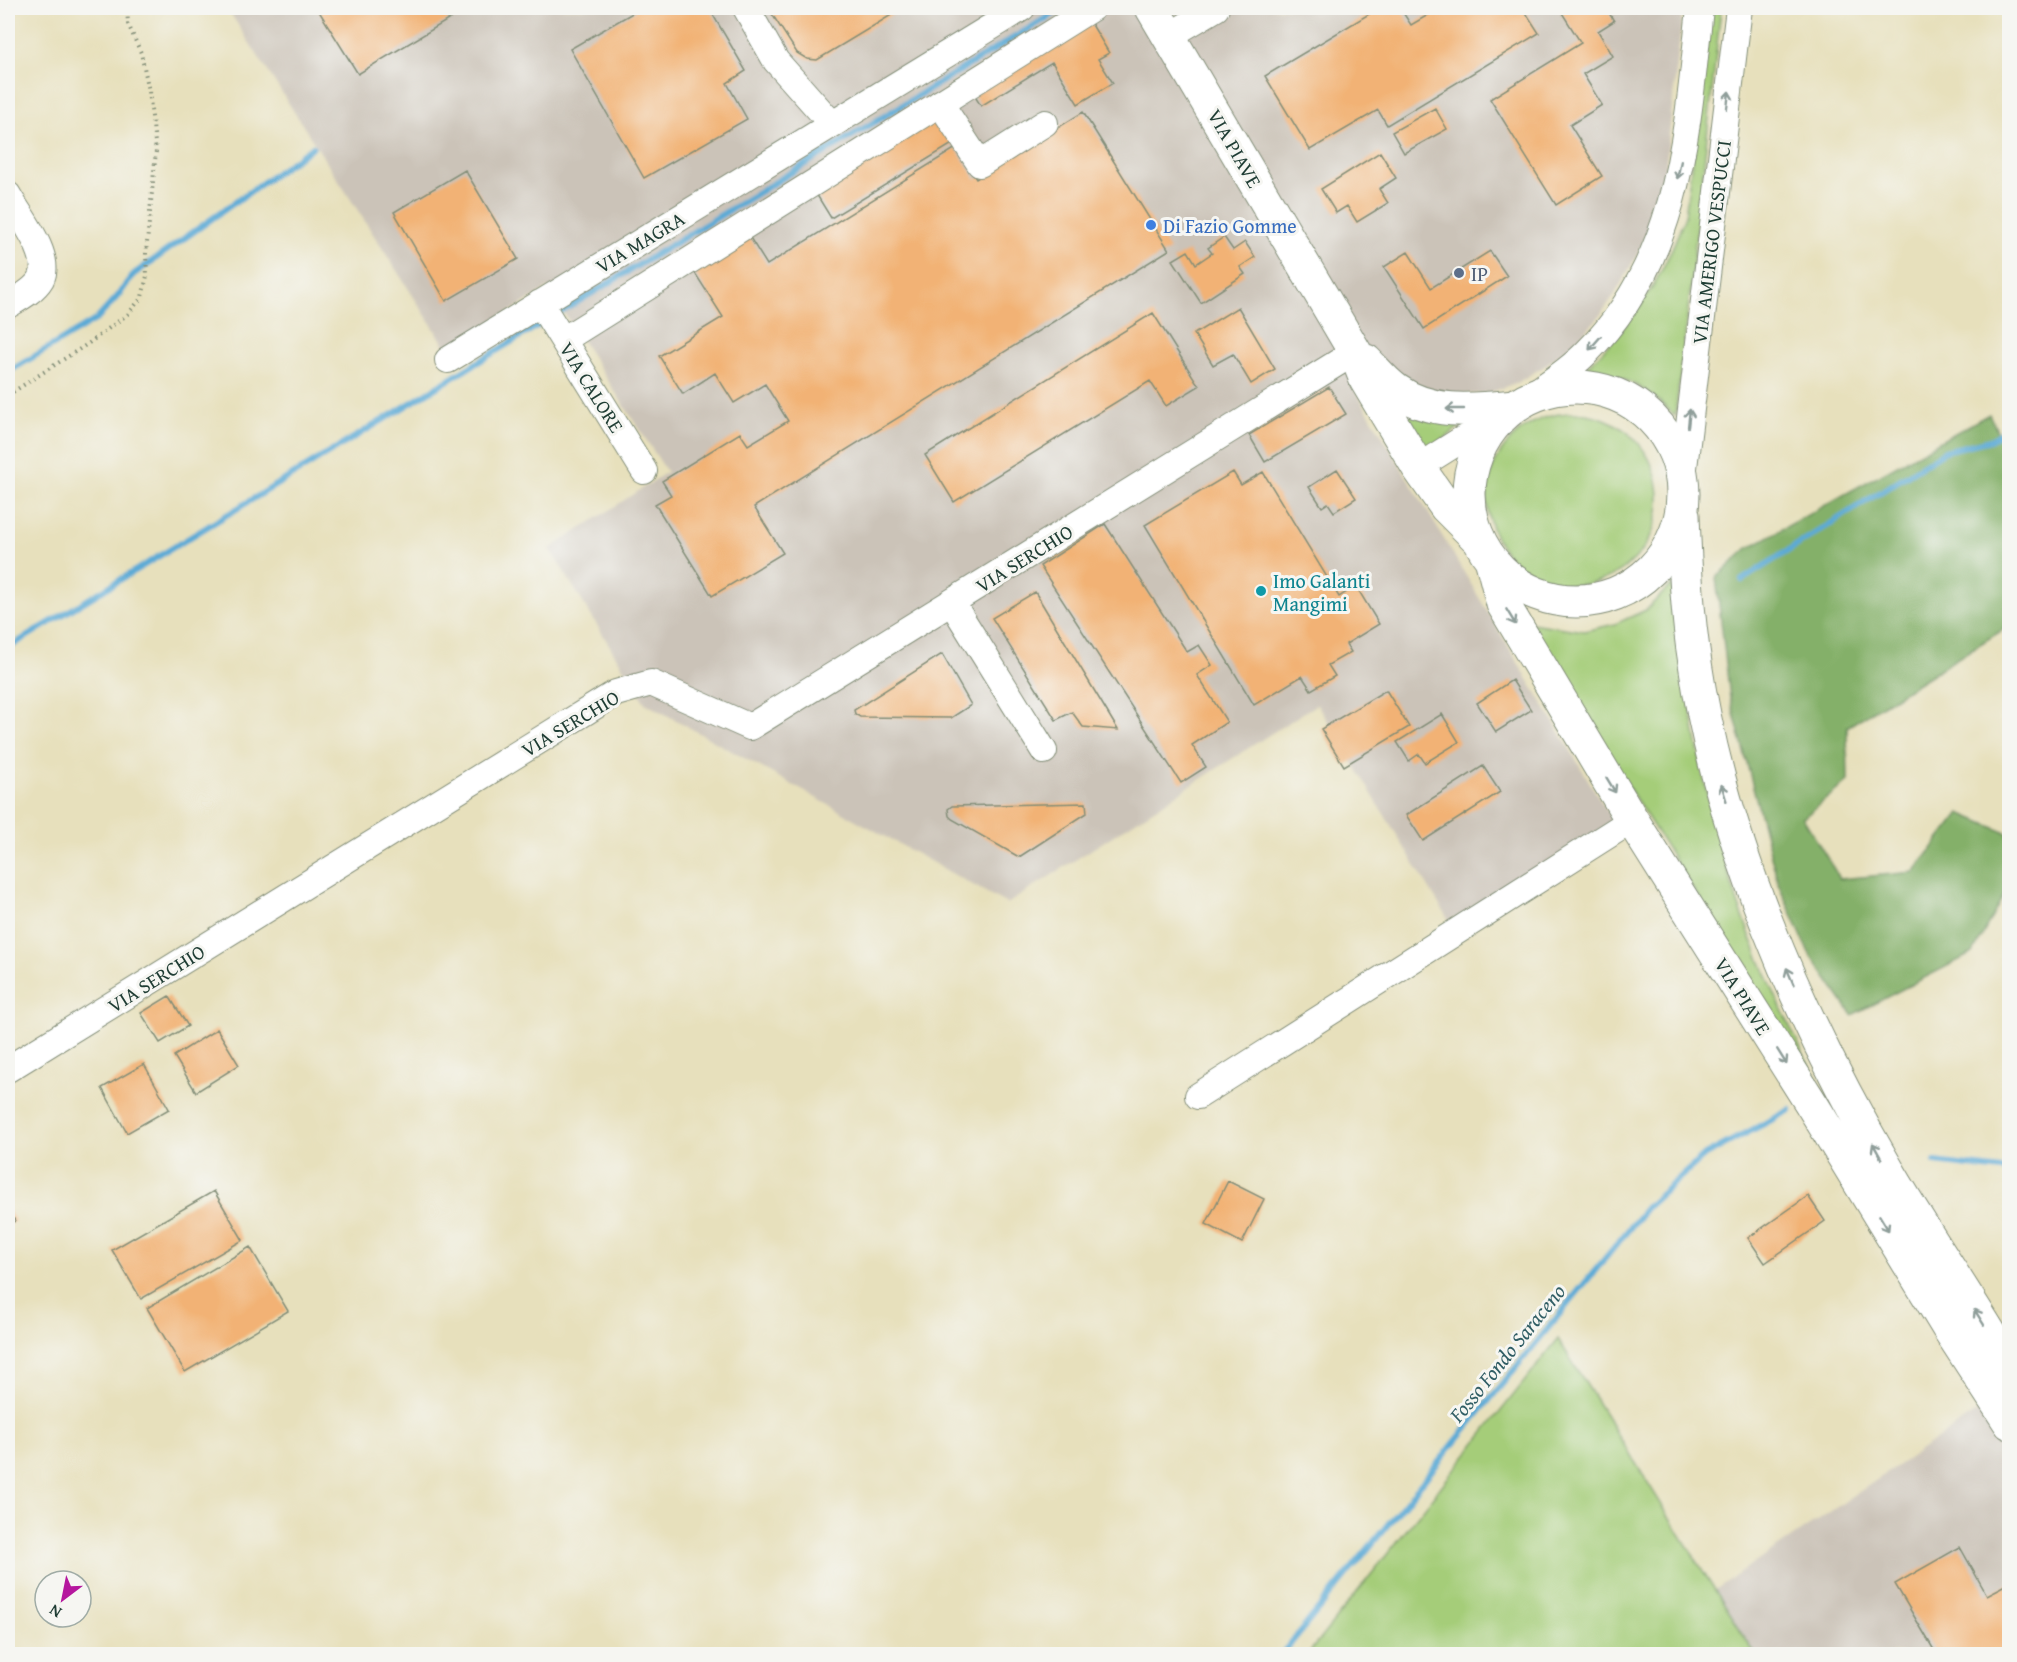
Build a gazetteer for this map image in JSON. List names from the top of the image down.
{
  "streets": {
    "main road": ["VIA PIAVE"],
    "street": [
      "VIA MAGRA",
      "VIA AMERIGO VESPUCCI",
      "VIA CALORE",
      "VIA SERCHIO"
    ]
  },
  "crossings": [
    ["VIA PIAVE", "VIA AMERIGO VESPUCCI"],
    ["VIA PIAVE", "VIA SERCHIO"],
    ["VIA MAGRA", "VIA CALORE"]
  ],
  "water": ["Fosso Fondo Saraceno"],
  "places": ["Di Fazio Gomme", "IP", "Imo Galanti Mangimi"],
  "north": "bottom left"
}
